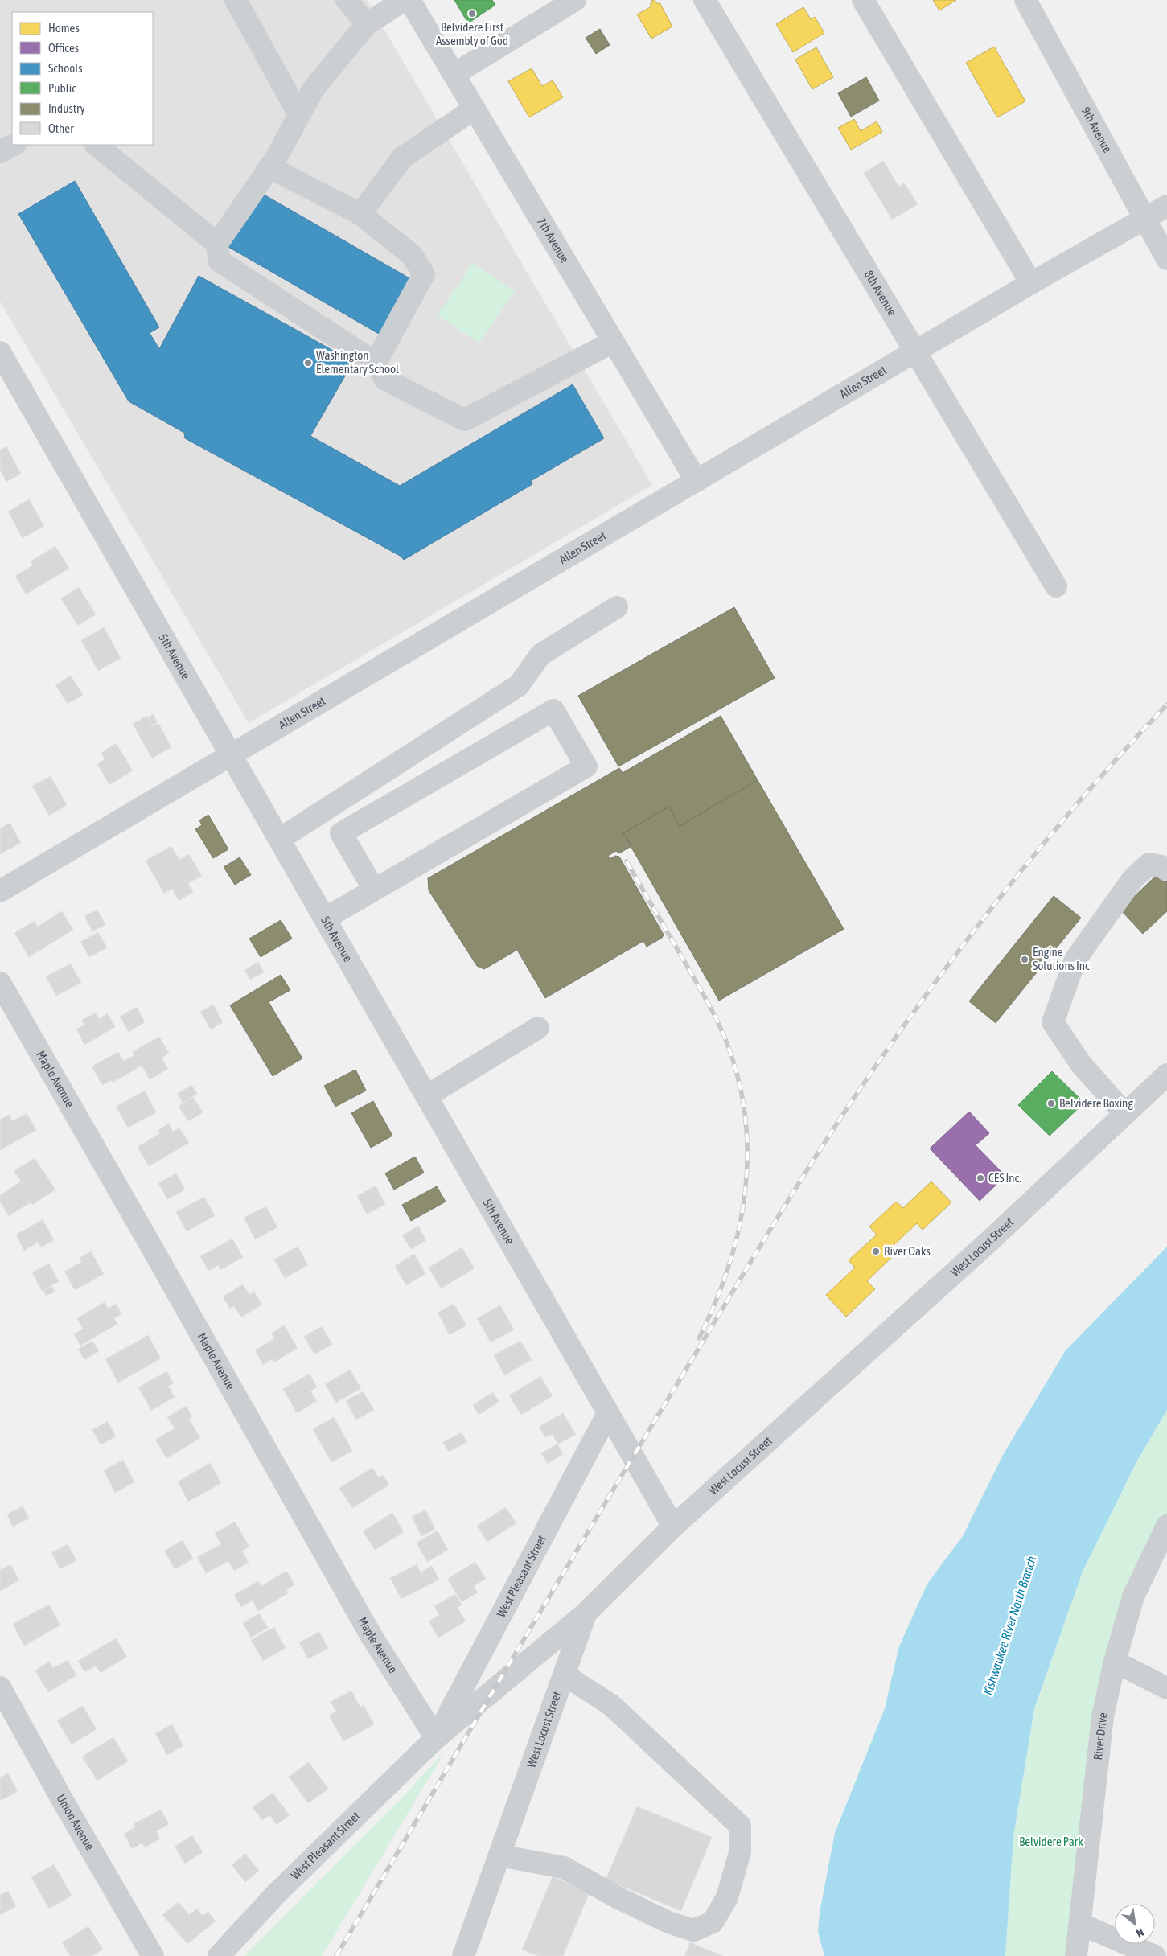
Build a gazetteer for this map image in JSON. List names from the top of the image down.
{
  "streets": {
    "street": [
      "9th Avenue",
      "7th Avenue",
      "8th Avenue",
      "Allen Street",
      "5th Avenue",
      "Maple Avenue",
      "West Locust Street",
      "West Pleasant Street",
      "River Drive",
      "Union Avenue"
    ]
  },
  "crossings": [
    ["9th Avenue", "Allen Street"],
    ["7th Avenue", "Allen Street"],
    ["8th Avenue", "Allen Street"],
    ["Allen Street", "5th Avenue"],
    ["5th Avenue", "West Locust Street"],
    ["5th Avenue", "West Pleasant Street"],
    ["Maple Avenue", "West Pleasant Street"],
    ["West Locust Street", "West Pleasant Street"]
  ],
  "water": ["Kishwaukee River North Branch"],
  "parks": ["Belvidere Park"],
  "places": [
    "Belvidere First Assembly of God",
    "Washington Elementary School",
    "Engine Solutions Inc",
    "Belvidere Boxing",
    "CES Inc.",
    "River Oaks"
  ],
  "legend": [
    "Homes",
    "Offices",
    "Schools",
    "Public",
    "Industry",
    "Other"
  ],
  "north": "bottom right"
}
